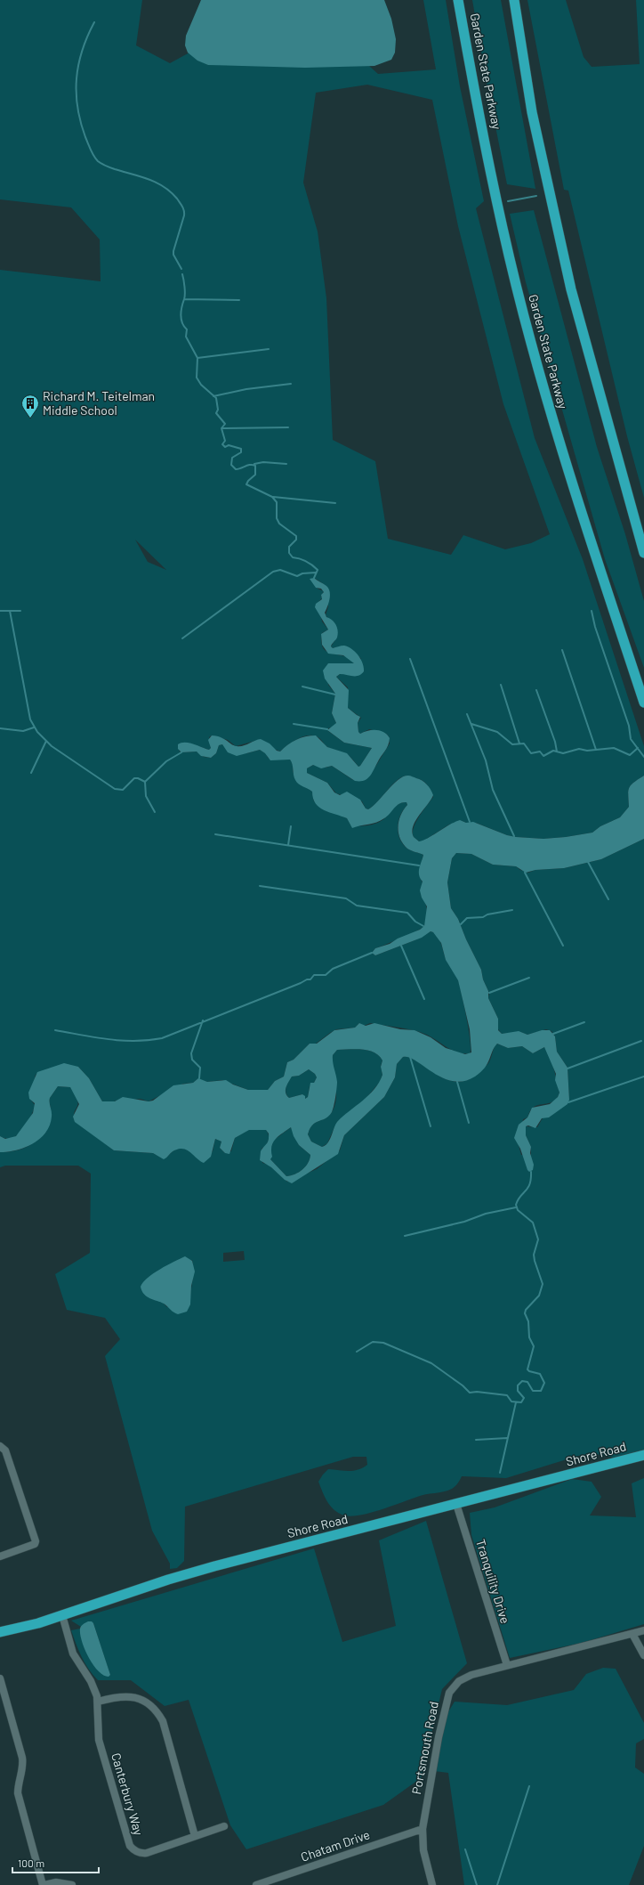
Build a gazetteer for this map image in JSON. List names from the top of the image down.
{
  "streets": {
    "highway": ["Garden State Parkway", "Shore Road"],
    "street": [
      "Tranquility Drive",
      "Portsmouth Road",
      "Canterbury Way",
      "Chatam Drive"
    ]
  },
  "crossings": [
    ["Shore Road", "Tranquility Drive"],
    ["Shore Road", "Canterbury Way"],
    ["Tranquility Drive", "Portsmouth Road"],
    ["Portsmouth Road", "Chatam Drive"]
  ],
  "places": {
    "building": ["Richard M. Teitelman Middle School"]
  },
  "scale_bar": "100 m"
}
